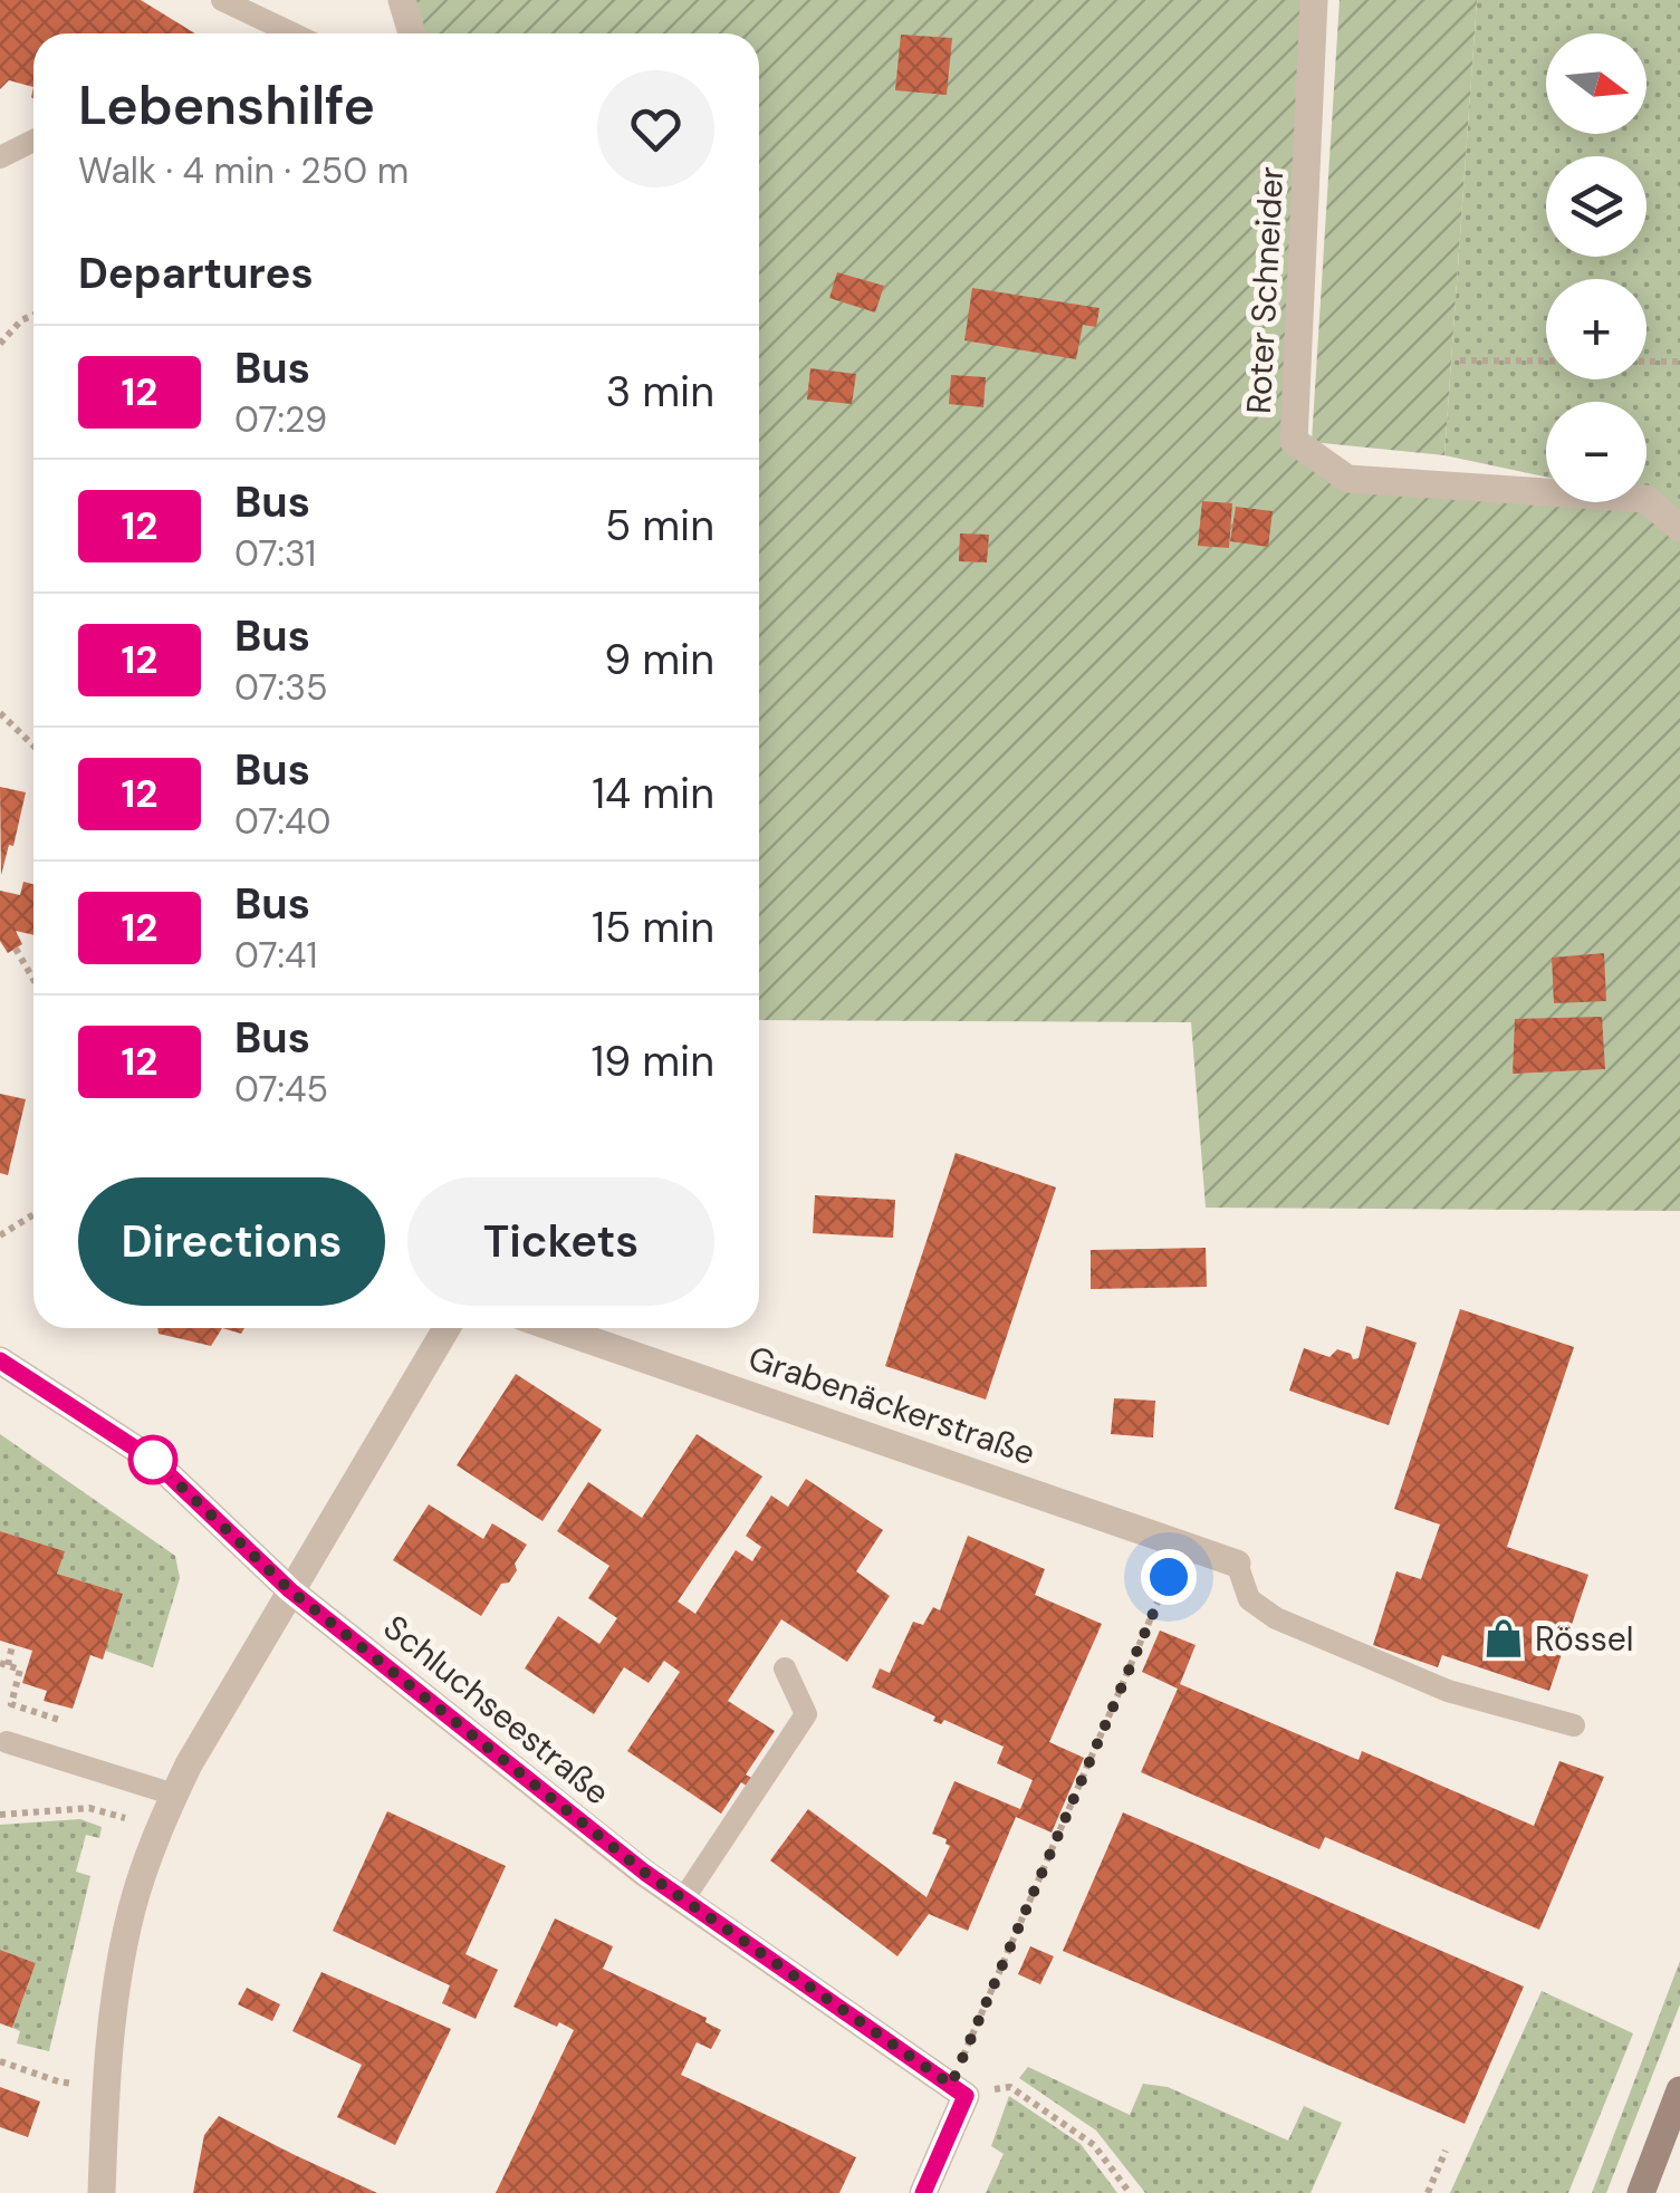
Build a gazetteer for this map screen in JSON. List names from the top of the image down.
{
  "streets": {
    "street": ["Roter Schneider", "Grabenäckerstraße", "Schluchseestraße"]
  },
  "places": {
    "shop": ["Rössel"]
  },
  "lines": ["bus line 12"],
  "north": "right",
  "page": {
    "map_buttons": ["+", "−"],
    "heading": [
      ["Lebenshilfe", "Walk · 4 min · 250 m"],
      "Departures"
    ],
    "list": [
      {
        "mark": "12",
        "name": "Bus",
        "note": "07:29",
        "value": "3 min"
      },
      {
        "mark": "12",
        "name": "Bus",
        "note": "07:31",
        "value": "5 min"
      },
      {
        "mark": "12",
        "name": "Bus",
        "note": "07:35",
        "value": "9 min"
      },
      {
        "mark": "12",
        "name": "Bus",
        "note": "07:40",
        "value": "14 min"
      },
      {
        "mark": "12",
        "name": "Bus",
        "note": "07:41",
        "value": "15 min"
      },
      {
        "mark": "12",
        "name": "Bus",
        "note": "07:45",
        "value": "19 min"
      }
    ],
    "buttons": ["Directions", "Tickets"]
  }
}
